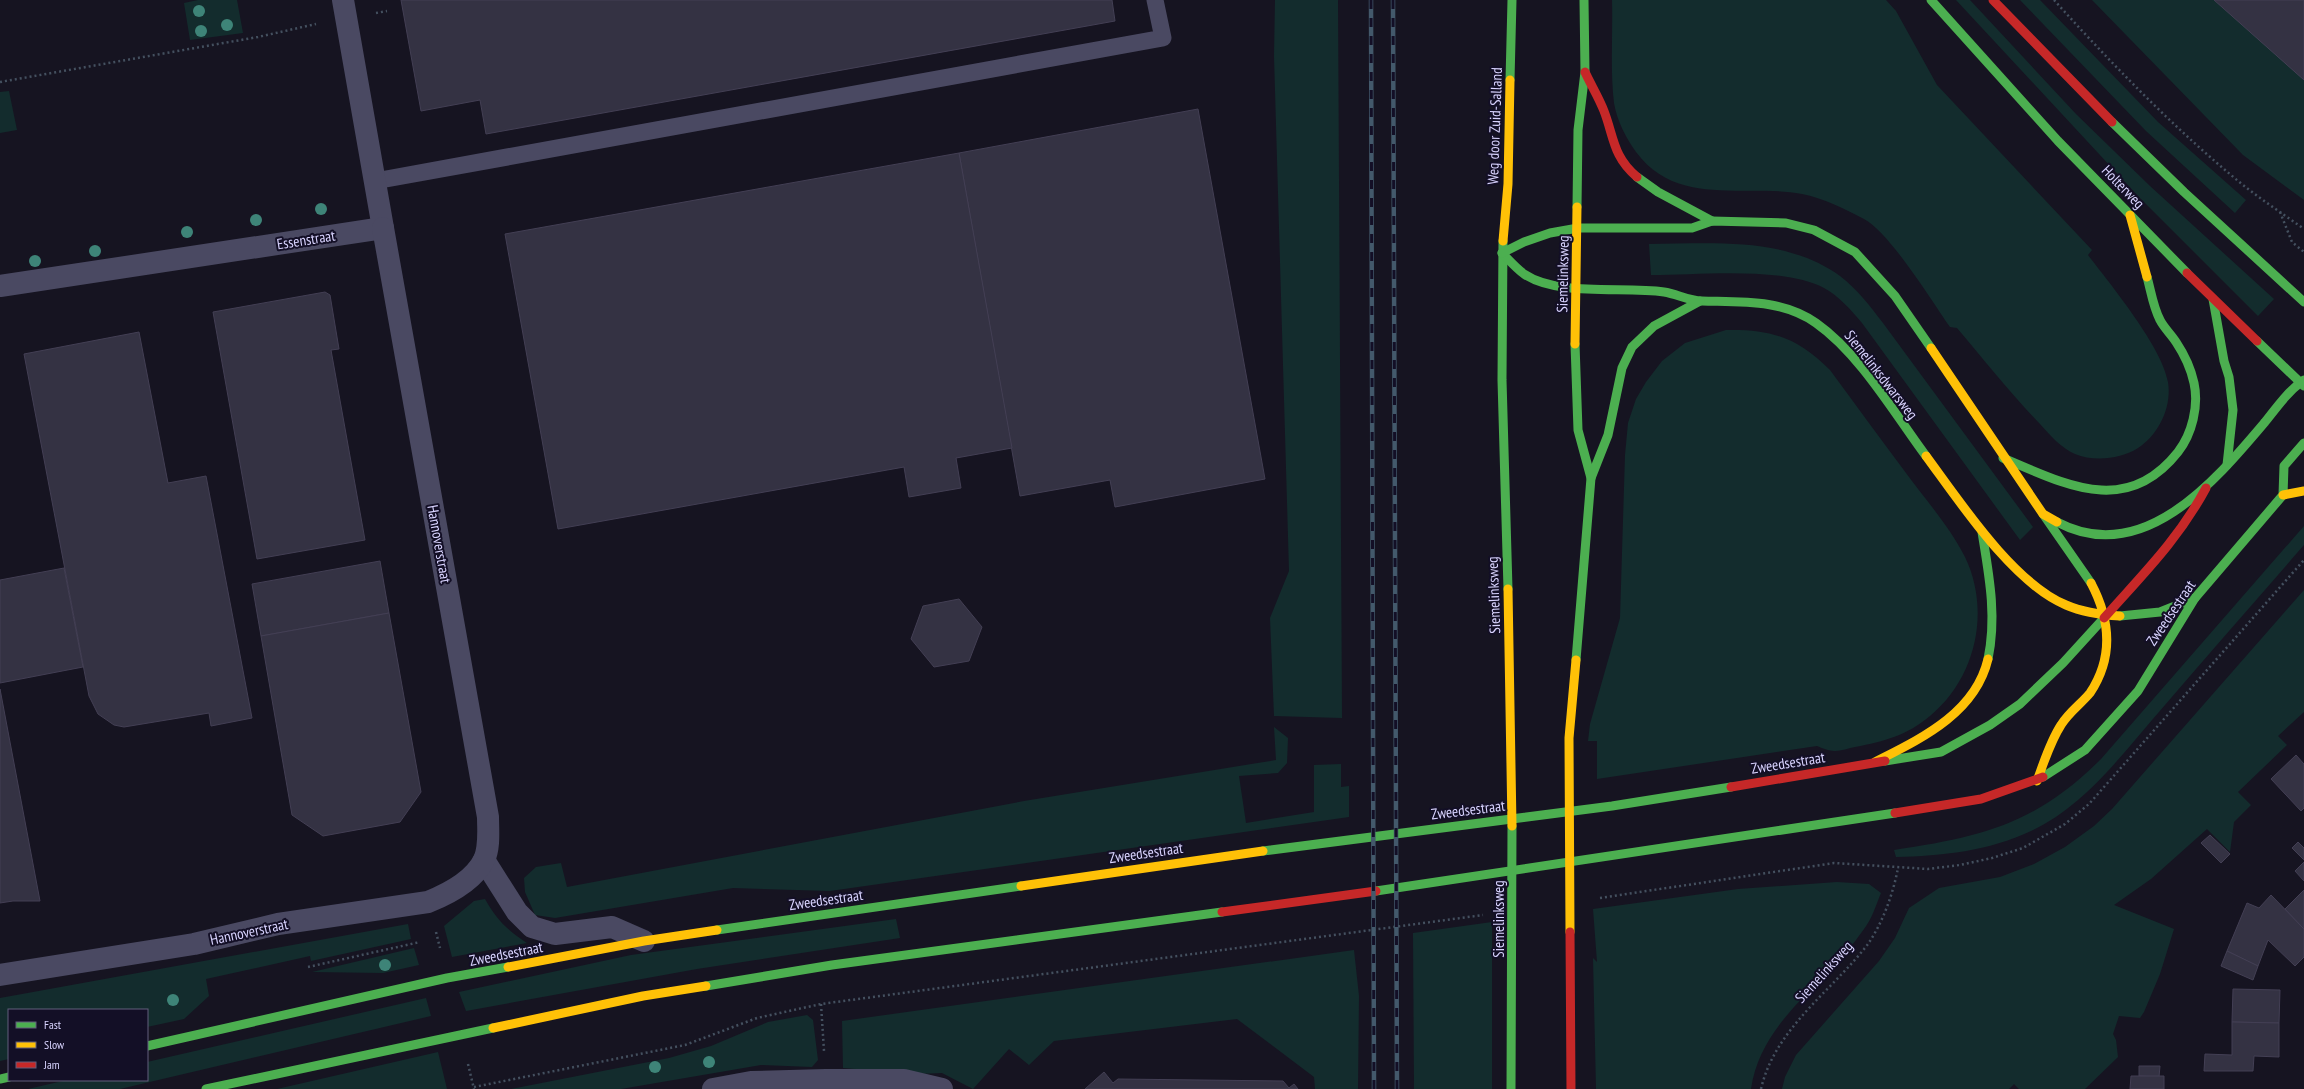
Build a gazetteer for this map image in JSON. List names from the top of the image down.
{
  "streets": {
    "main road": [
      "Weg door Zuid-Salland",
      "Holterweg",
      "Siemelinksweg",
      "Siemelinksdwarsweg",
      "Zweedsestraat"
    ],
    "street": ["Essenstraat", "Hannoverstraat"]
  },
  "crossings": [
    ["Weg door Zuid-Salland", "Siemelinksweg"],
    ["Weg door Zuid-Salland", "Siemelinksdwarsweg"],
    ["Holterweg", "Zweedsestraat"],
    ["Essenstraat", "Hannoverstraat"],
    ["Siemelinksweg", "Siemelinksdwarsweg"],
    ["Siemelinksdwarsweg", "Zweedsestraat"]
  ],
  "legend": ["Fast", "Slow", "Jam"]
}
